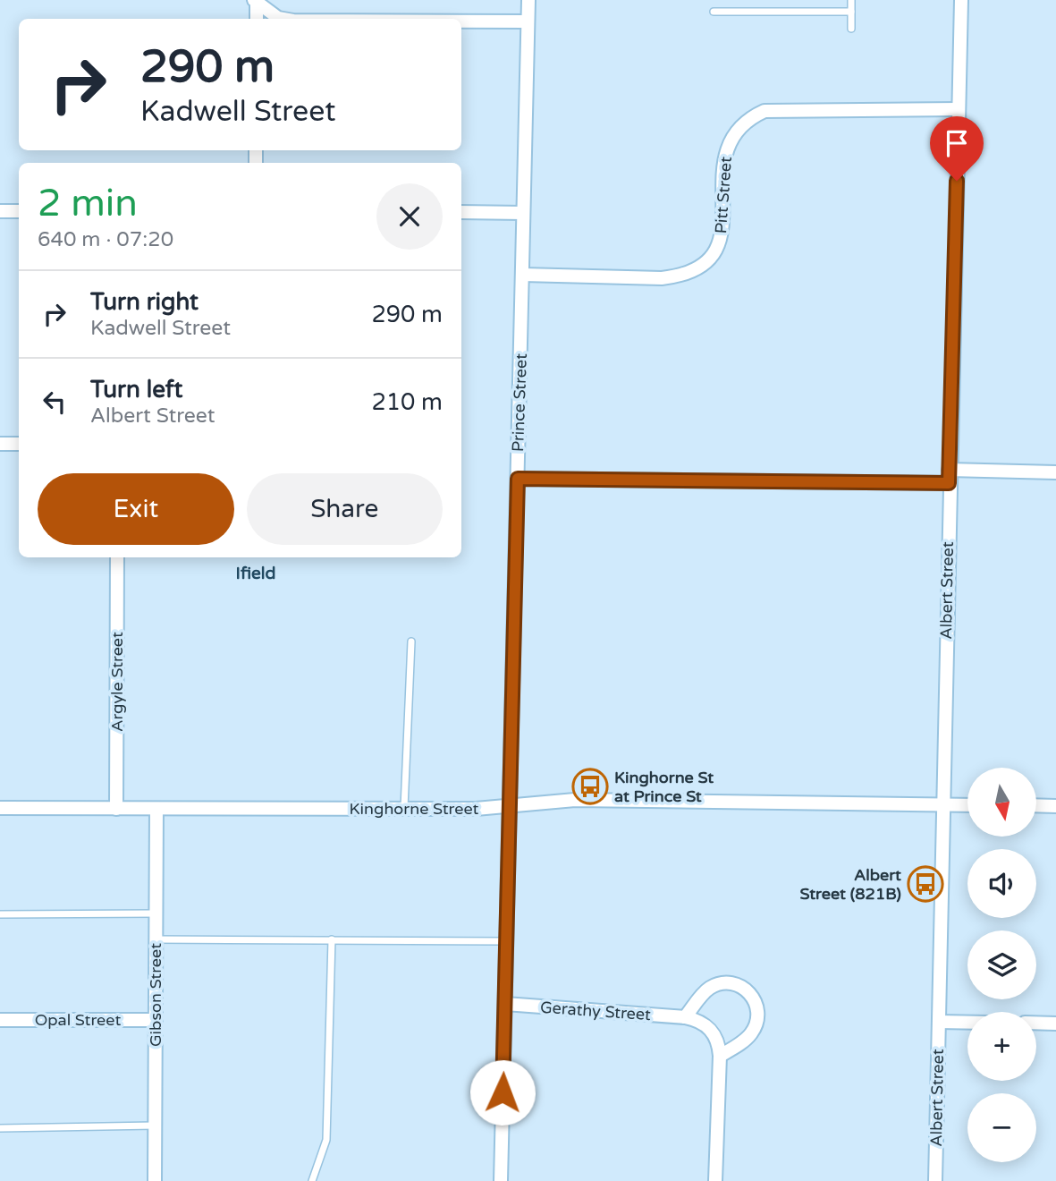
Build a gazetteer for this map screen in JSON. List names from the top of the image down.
{
  "streets": {
    "street": [
      "Pitt Street",
      "Prince Street",
      "Albert Street",
      "Argyle Street",
      "Kinghorne Street",
      "Gibson Street",
      "Gerathy Street",
      "Opal Street"
    ]
  },
  "crossings": [
    ["Pitt Street", "Prince Street"],
    ["Pitt Street", "Albert Street"],
    ["Prince Street", "Kinghorne Street"],
    ["Prince Street", "Gerathy Street"],
    ["Albert Street", "Kinghorne Street"],
    ["Argyle Street", "Kinghorne Street"],
    ["Kinghorne Street", "Gibson Street"],
    ["Gibson Street", "Opal Street"]
  ],
  "districts": ["Ifield"],
  "places": {
    "bus stop": ["Kinghorne St at Prince St", "Albert Street (821B)"]
  },
  "north": "bottom",
  "page": {
    "turn": ["290 m", "Kadwell Street"],
    "heading": ["2 min", "640 m · 07:20"],
    "list": [
      {
        "name": "Turn right",
        "note": "Kadwell Street",
        "value": "290 m"
      },
      {
        "name": "Turn left",
        "note": "Albert Street",
        "value": "210 m"
      }
    ],
    "buttons": ["Exit", "Share"],
    "map_buttons": ["+", "−"]
  }
}
